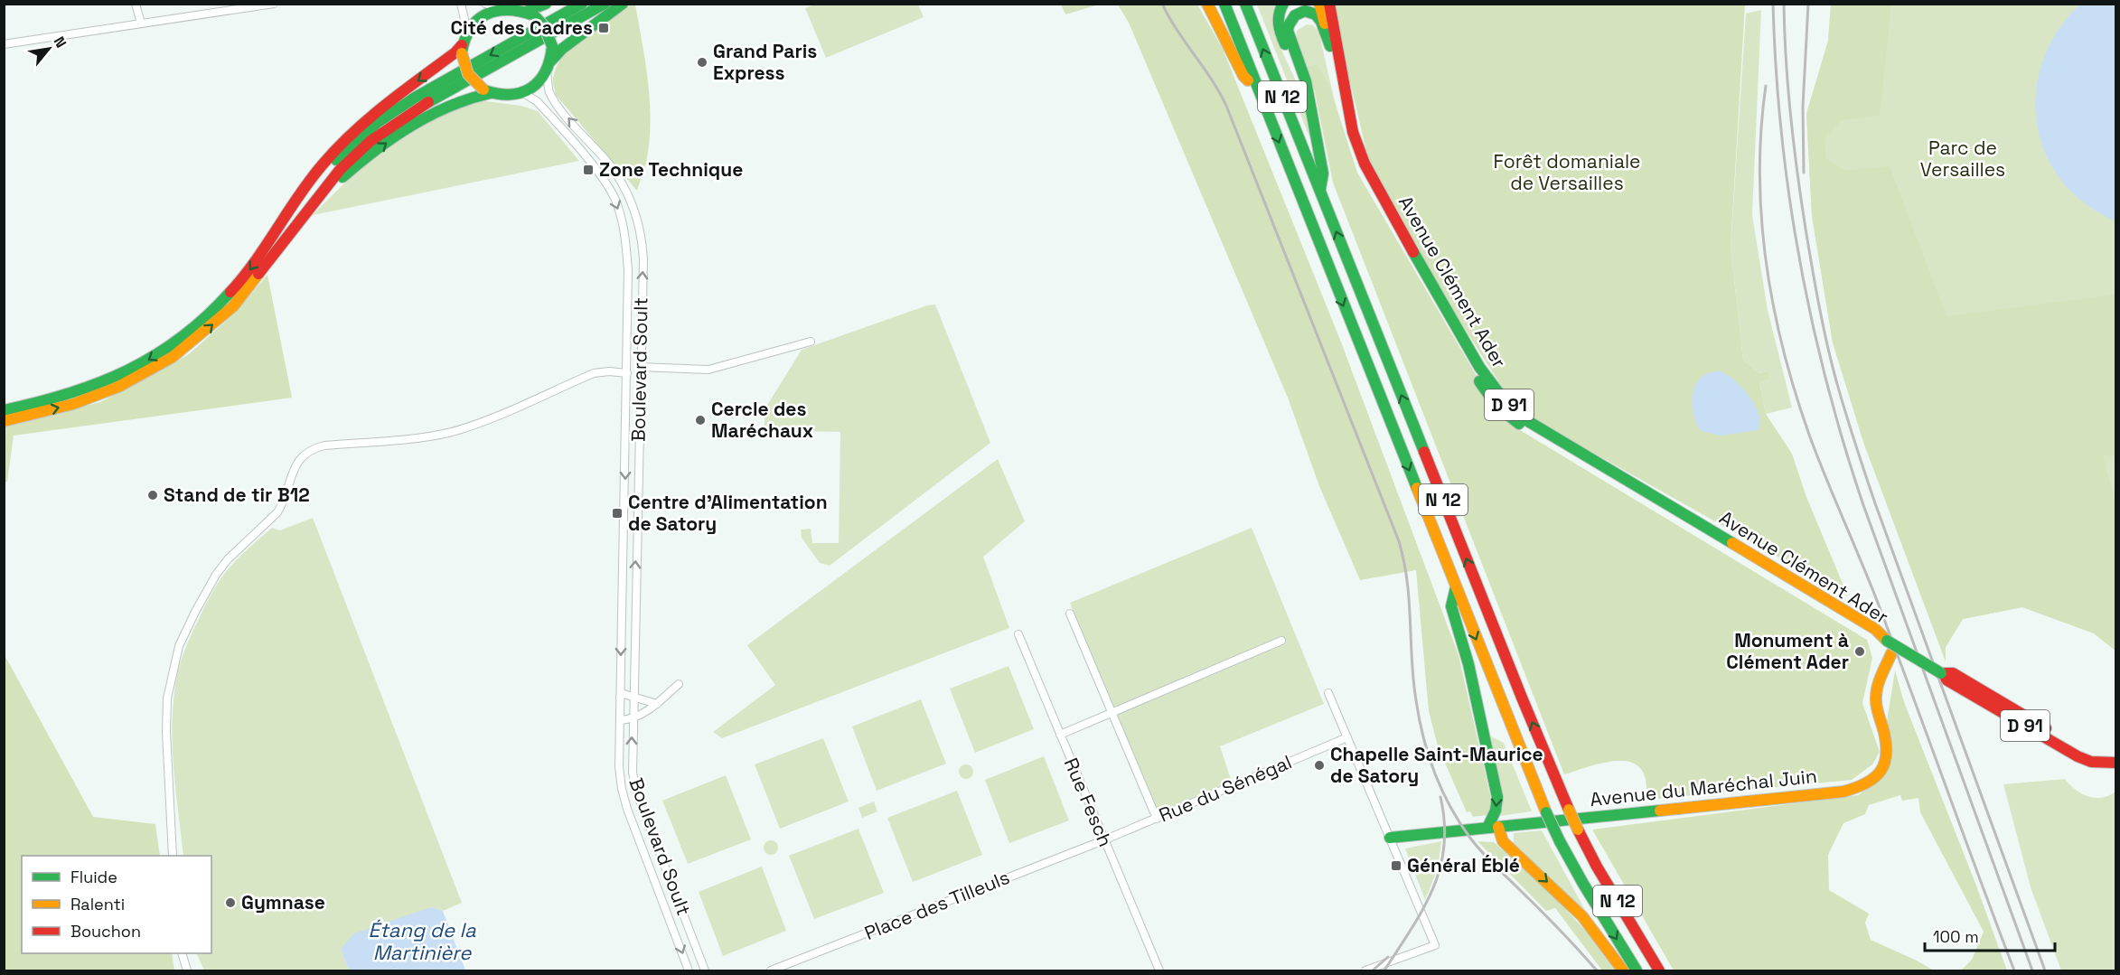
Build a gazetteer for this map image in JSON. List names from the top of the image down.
{
  "streets": {
    "main road": [
      "N 12",
      "Avenue Clément Ader",
      "D 91",
      "Avenue du Maréchal Juin"
    ],
    "street": [
      "Boulevard Soult",
      "Rue du Sénégal",
      "Rue Fesch",
      "Place des Tilleuls"
    ]
  },
  "crossings": [
    ["Avenue Clément Ader", "D 91"],
    ["Avenue Clément Ader", "Avenue du Maréchal Juin"],
    ["D 91", "Avenue du Maréchal Juin"],
    ["Rue du Sénégal", "Rue Fesch"],
    ["Rue du Sénégal", "Place des Tilleuls"],
    ["Rue Fesch", "Place des Tilleuls"]
  ],
  "water": ["Étang de la Martinière"],
  "parks": ["Parc de Versailles", "Forêt domaniale de Versailles"],
  "places": {
    "transit": [
      "Cité des Cadres",
      "Zone Technique",
      "Centre d'Alimentation de Satory",
      "Général Éblé"
    ],
    "other": [
      "Grand Paris Express",
      "Cercle des Maréchaux",
      "Stand de tir B12",
      "Monument à Clément Ader",
      "Chapelle Saint-Maurice de Satory",
      "Gymnase"
    ]
  },
  "legend": ["Fluide", "Ralenti", "Bouchon"],
  "scale_bar": "100 m",
  "north": "top right"
}
